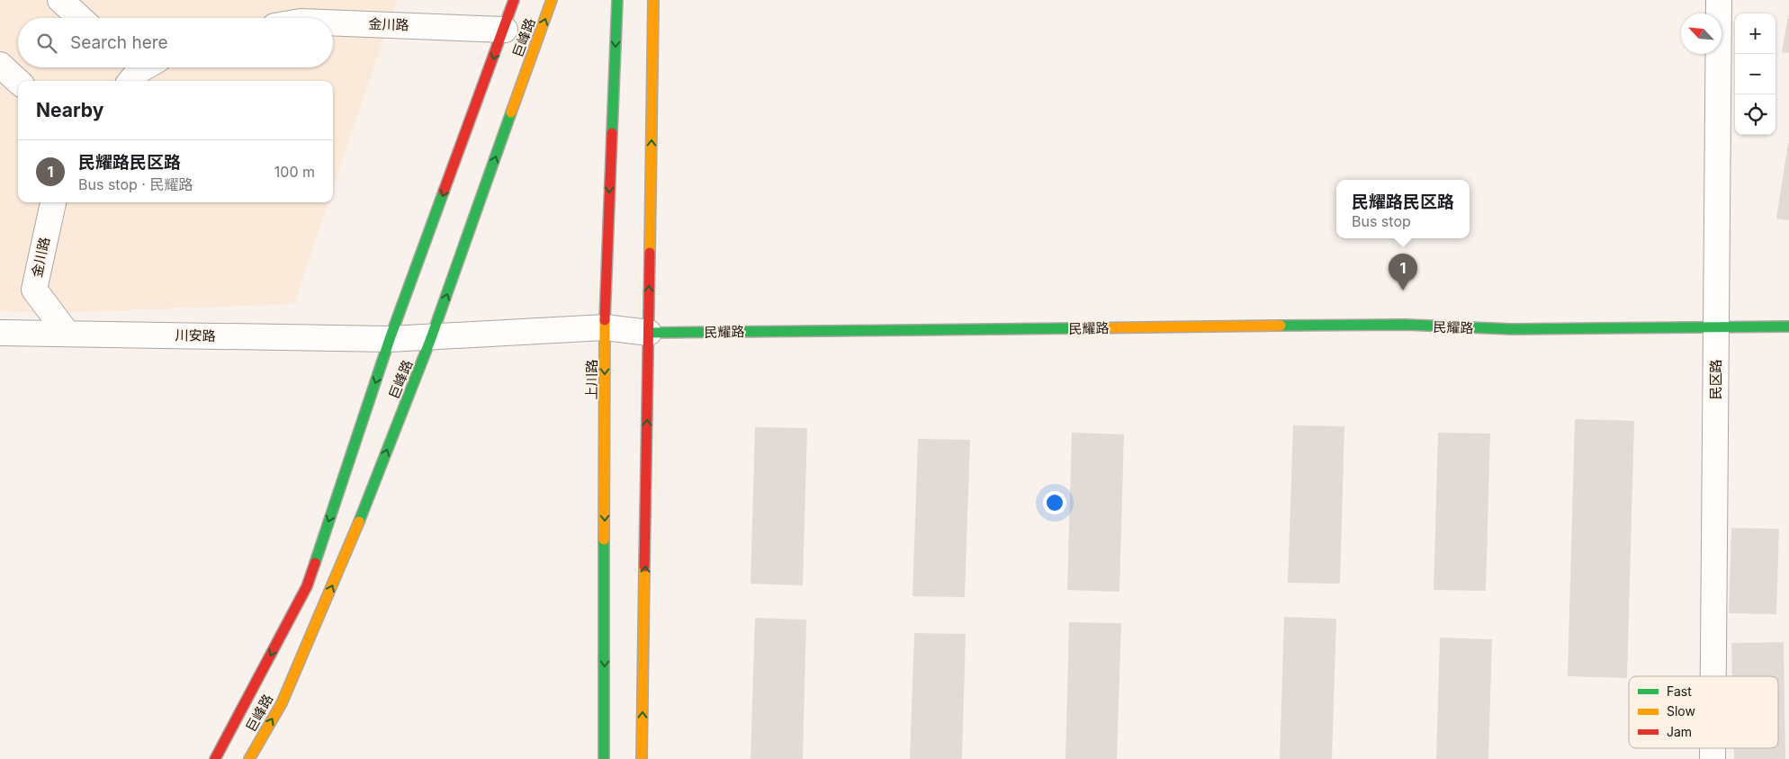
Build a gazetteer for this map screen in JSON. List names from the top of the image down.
{
  "streets": {
    "street": [
      "金川路",
      "巨峰路",
      "民耀路",
      "川安路",
      "上川路",
      "民区路"
    ]
  },
  "crossings": [
    ["金川路", "巨峰路"],
    ["金川路", "川安路"],
    ["巨峰路", "民耀路"],
    ["巨峰路", "川安路"],
    ["民耀路", "川安路"],
    ["民耀路", "上川路"],
    ["民耀路", "民区路"]
  ],
  "legend": ["Fast", "Slow", "Jam"],
  "north": "top left",
  "page": {
    "map_buttons": ["+", "−"],
    "search": "Search here",
    "heading": "Nearby",
    "list": [
      {
        "mark": "1",
        "name": "民耀路民区路",
        "note": "Bus stop · 民耀路",
        "value": "100 m"
      }
    ],
    "popup": ["民耀路民区路", "Bus stop"],
    "pins": "1"
  }
}
